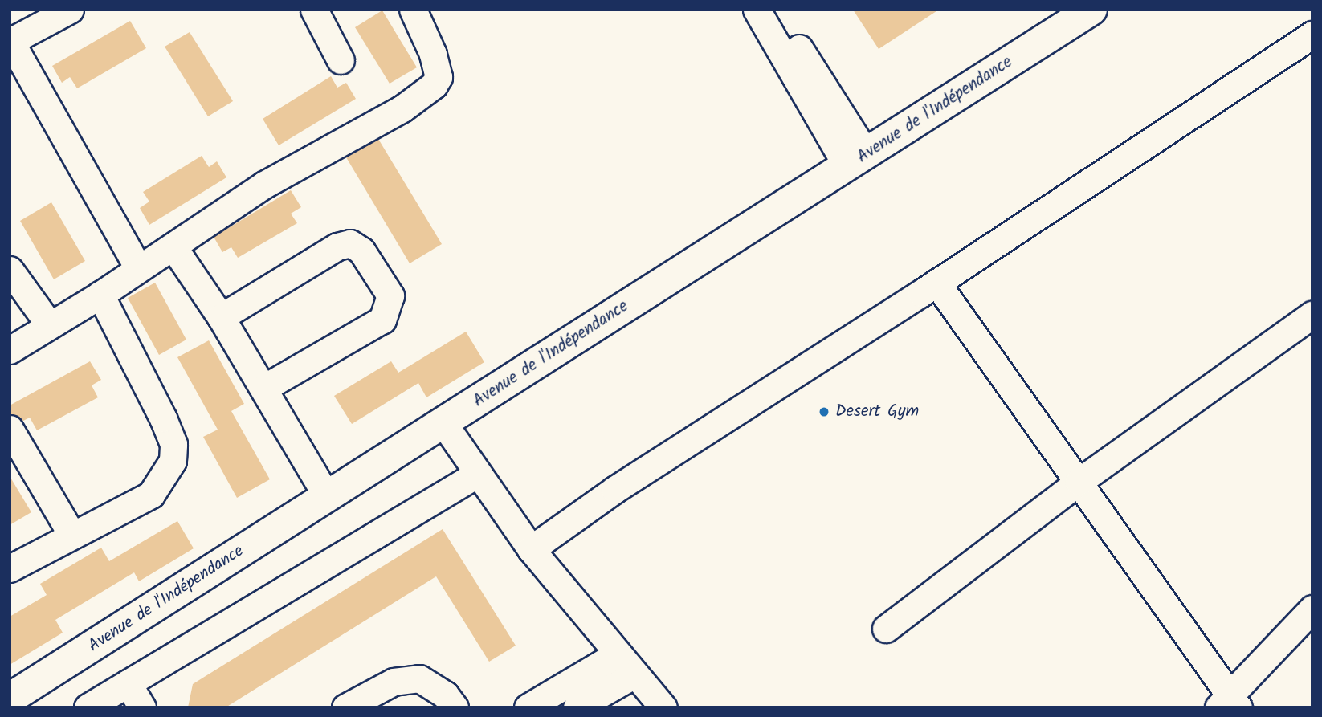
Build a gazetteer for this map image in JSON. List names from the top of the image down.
{
  "streets": {
    "main road": ["Avenue de l'Indépendance"]
  },
  "places": ["Desert Gym"]
}
